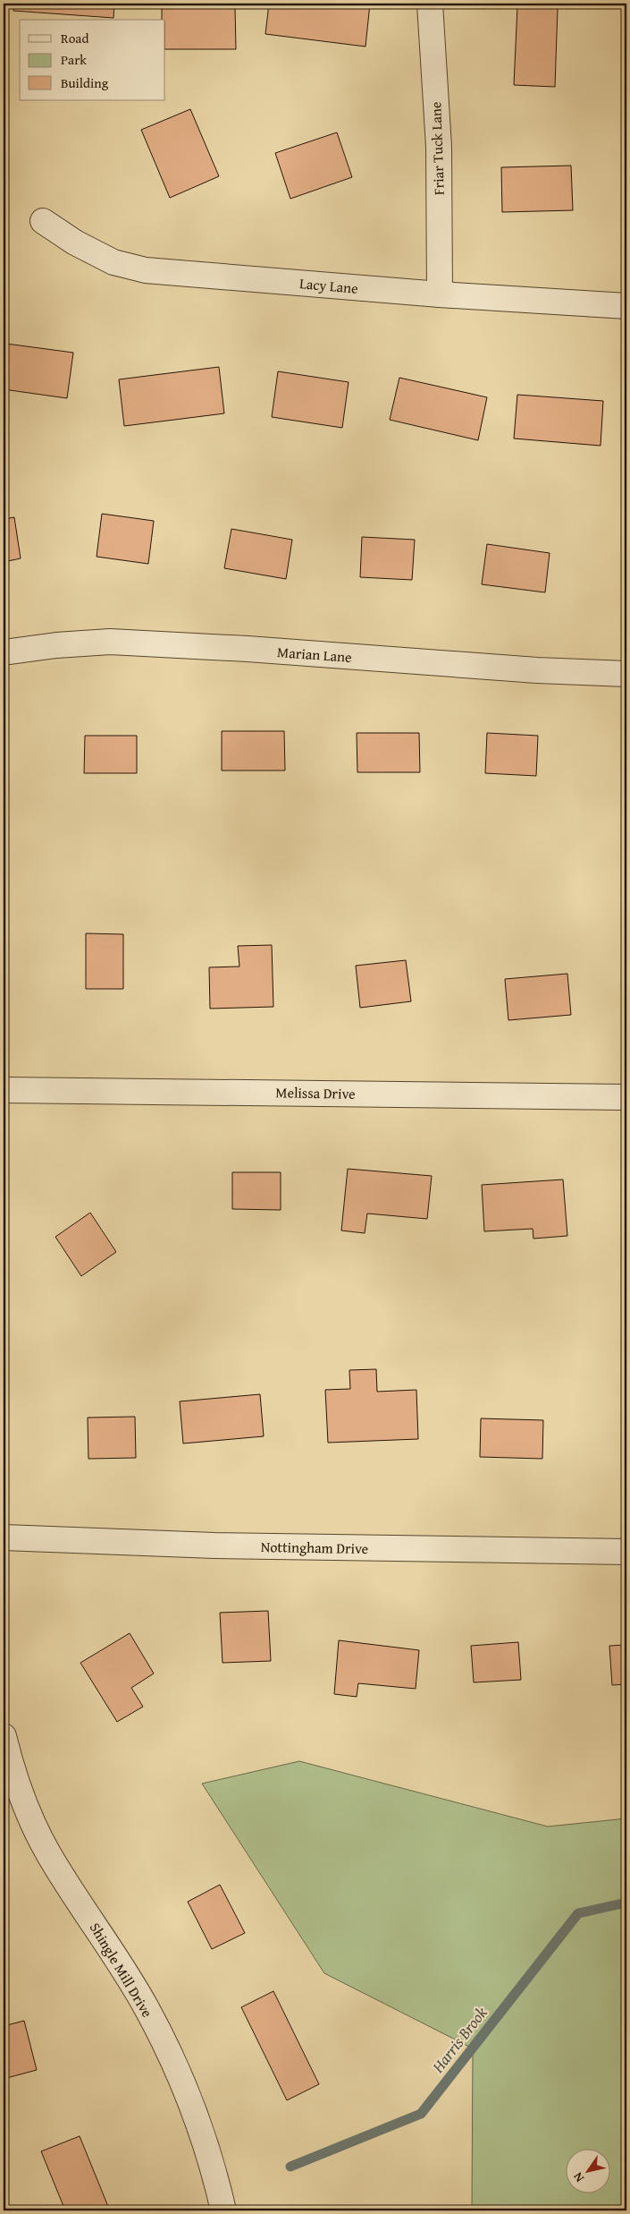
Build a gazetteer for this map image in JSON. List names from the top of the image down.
{
  "streets": {
    "street": [
      "Friar Tuck Lane",
      "Lacy Lane",
      "Marian Lane",
      "Melissa Drive",
      "Nottingham Drive",
      "Shingle Mill Drive"
    ]
  },
  "crossings": [
    ["Friar Tuck Lane", "Lacy Lane"]
  ],
  "water": ["Harris Brook"],
  "legend": ["Road", "Park", "Building"],
  "north": "bottom left"
}
